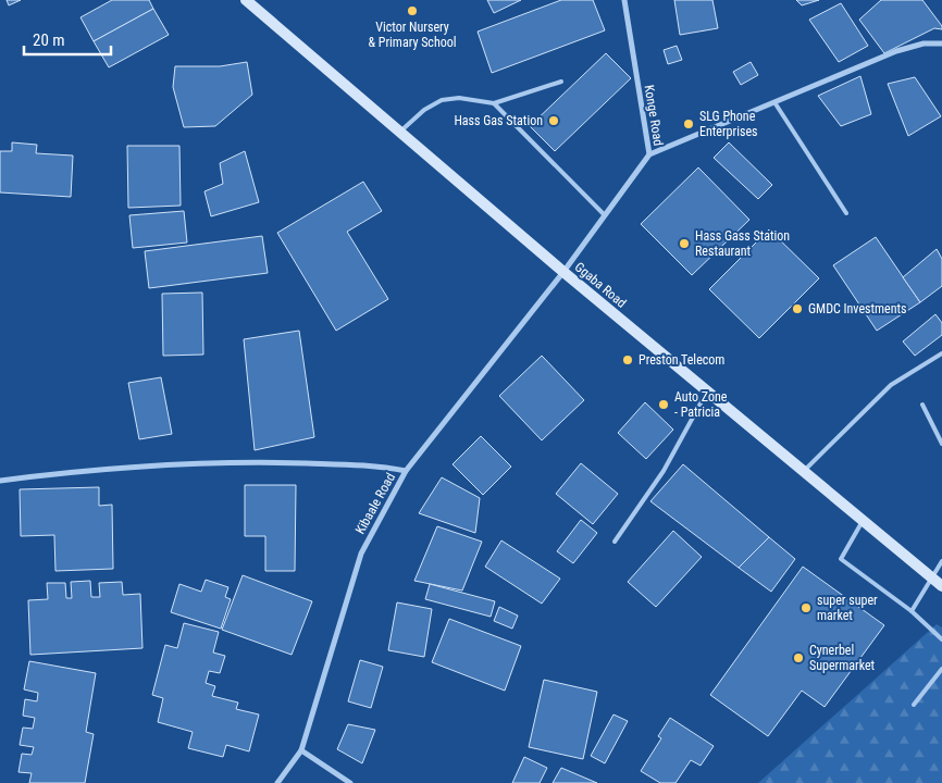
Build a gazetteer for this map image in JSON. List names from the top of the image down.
{
  "streets": {
    "main road": ["Ggaba Road"],
    "street": ["Konge Road", "Kibaale Road"]
  },
  "crossings": [
    ["Konge Road", "Ggaba Road"],
    ["Konge Road", "Kibaale Road"],
    ["Ggaba Road", "Kibaale Road"]
  ],
  "places": [
    "Victor Nursery & Primary School",
    "Hass Gas Station",
    "SLG Phone Enterprises",
    "Hass Gass Station Restaurant",
    "GMDC Investments",
    "Preston Telecom",
    "Auto Zone - Patricia",
    "super super market",
    "Cynerbel Supermarket"
  ],
  "scale_bar": "20 m"
}
